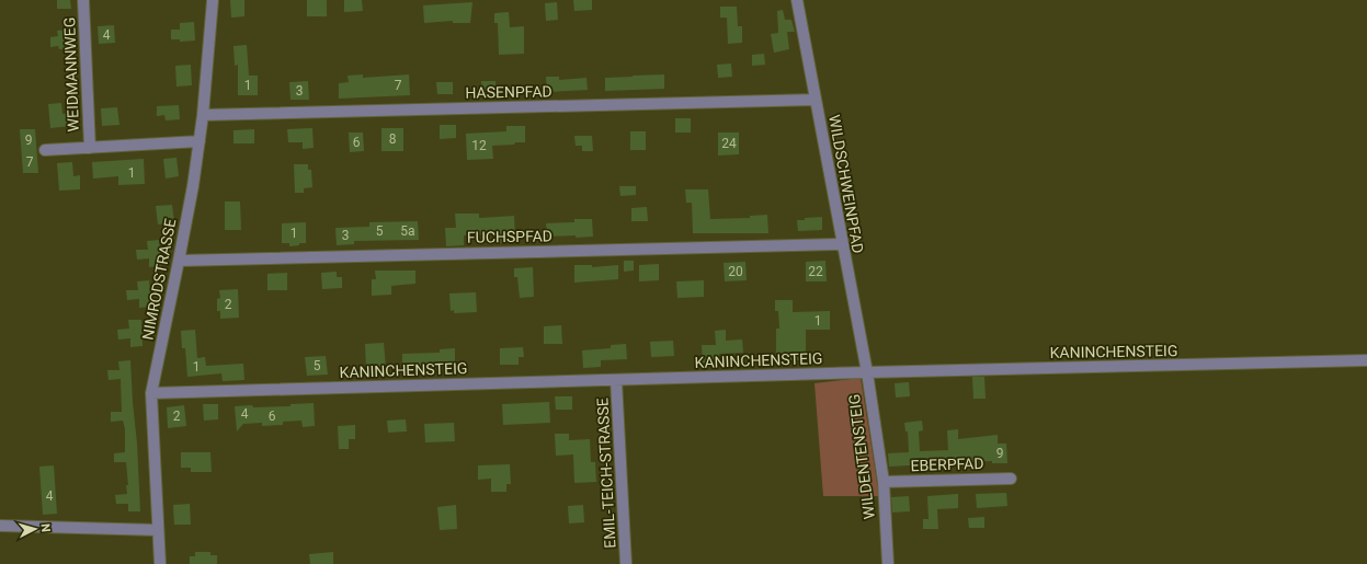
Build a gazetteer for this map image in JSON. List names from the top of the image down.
{
  "streets": {
    "street": [
      "WEIDMANNWEG",
      "HASENPFAD",
      "WILDSCHWEINPFAD",
      "FUCHSPFAD",
      "NIMRODSTRASSE",
      "KANINCHENSTEIG",
      "WILDENTENSTEIG",
      "EBERPFAD",
      "EMIL-TEICH-STRASSE"
    ]
  },
  "crossings": [
    ["WEIDMANNWEG", "NIMRODSTRASSE"],
    ["HASENPFAD", "WILDSCHWEINPFAD"],
    ["HASENPFAD", "NIMRODSTRASSE"],
    ["WILDSCHWEINPFAD", "FUCHSPFAD"],
    ["WILDSCHWEINPFAD", "KANINCHENSTEIG"],
    ["WILDSCHWEINPFAD", "WILDENTENSTEIG"],
    ["FUCHSPFAD", "NIMRODSTRASSE"],
    ["NIMRODSTRASSE", "KANINCHENSTEIG"],
    ["KANINCHENSTEIG", "WILDENTENSTEIG"],
    ["KANINCHENSTEIG", "EMIL-TEICH-STRASSE"],
    ["WILDENTENSTEIG", "EBERPFAD"]
  ],
  "house_numbers": [
    "4",
    "1",
    "7",
    "3",
    "8",
    "9",
    "6",
    "24",
    "12",
    "7",
    "1",
    "5",
    "5a",
    "1",
    "3",
    "20",
    "22",
    "2",
    "1",
    "5",
    "1",
    "4",
    "2",
    "6",
    "9",
    "4"
  ],
  "north": "right"
}
